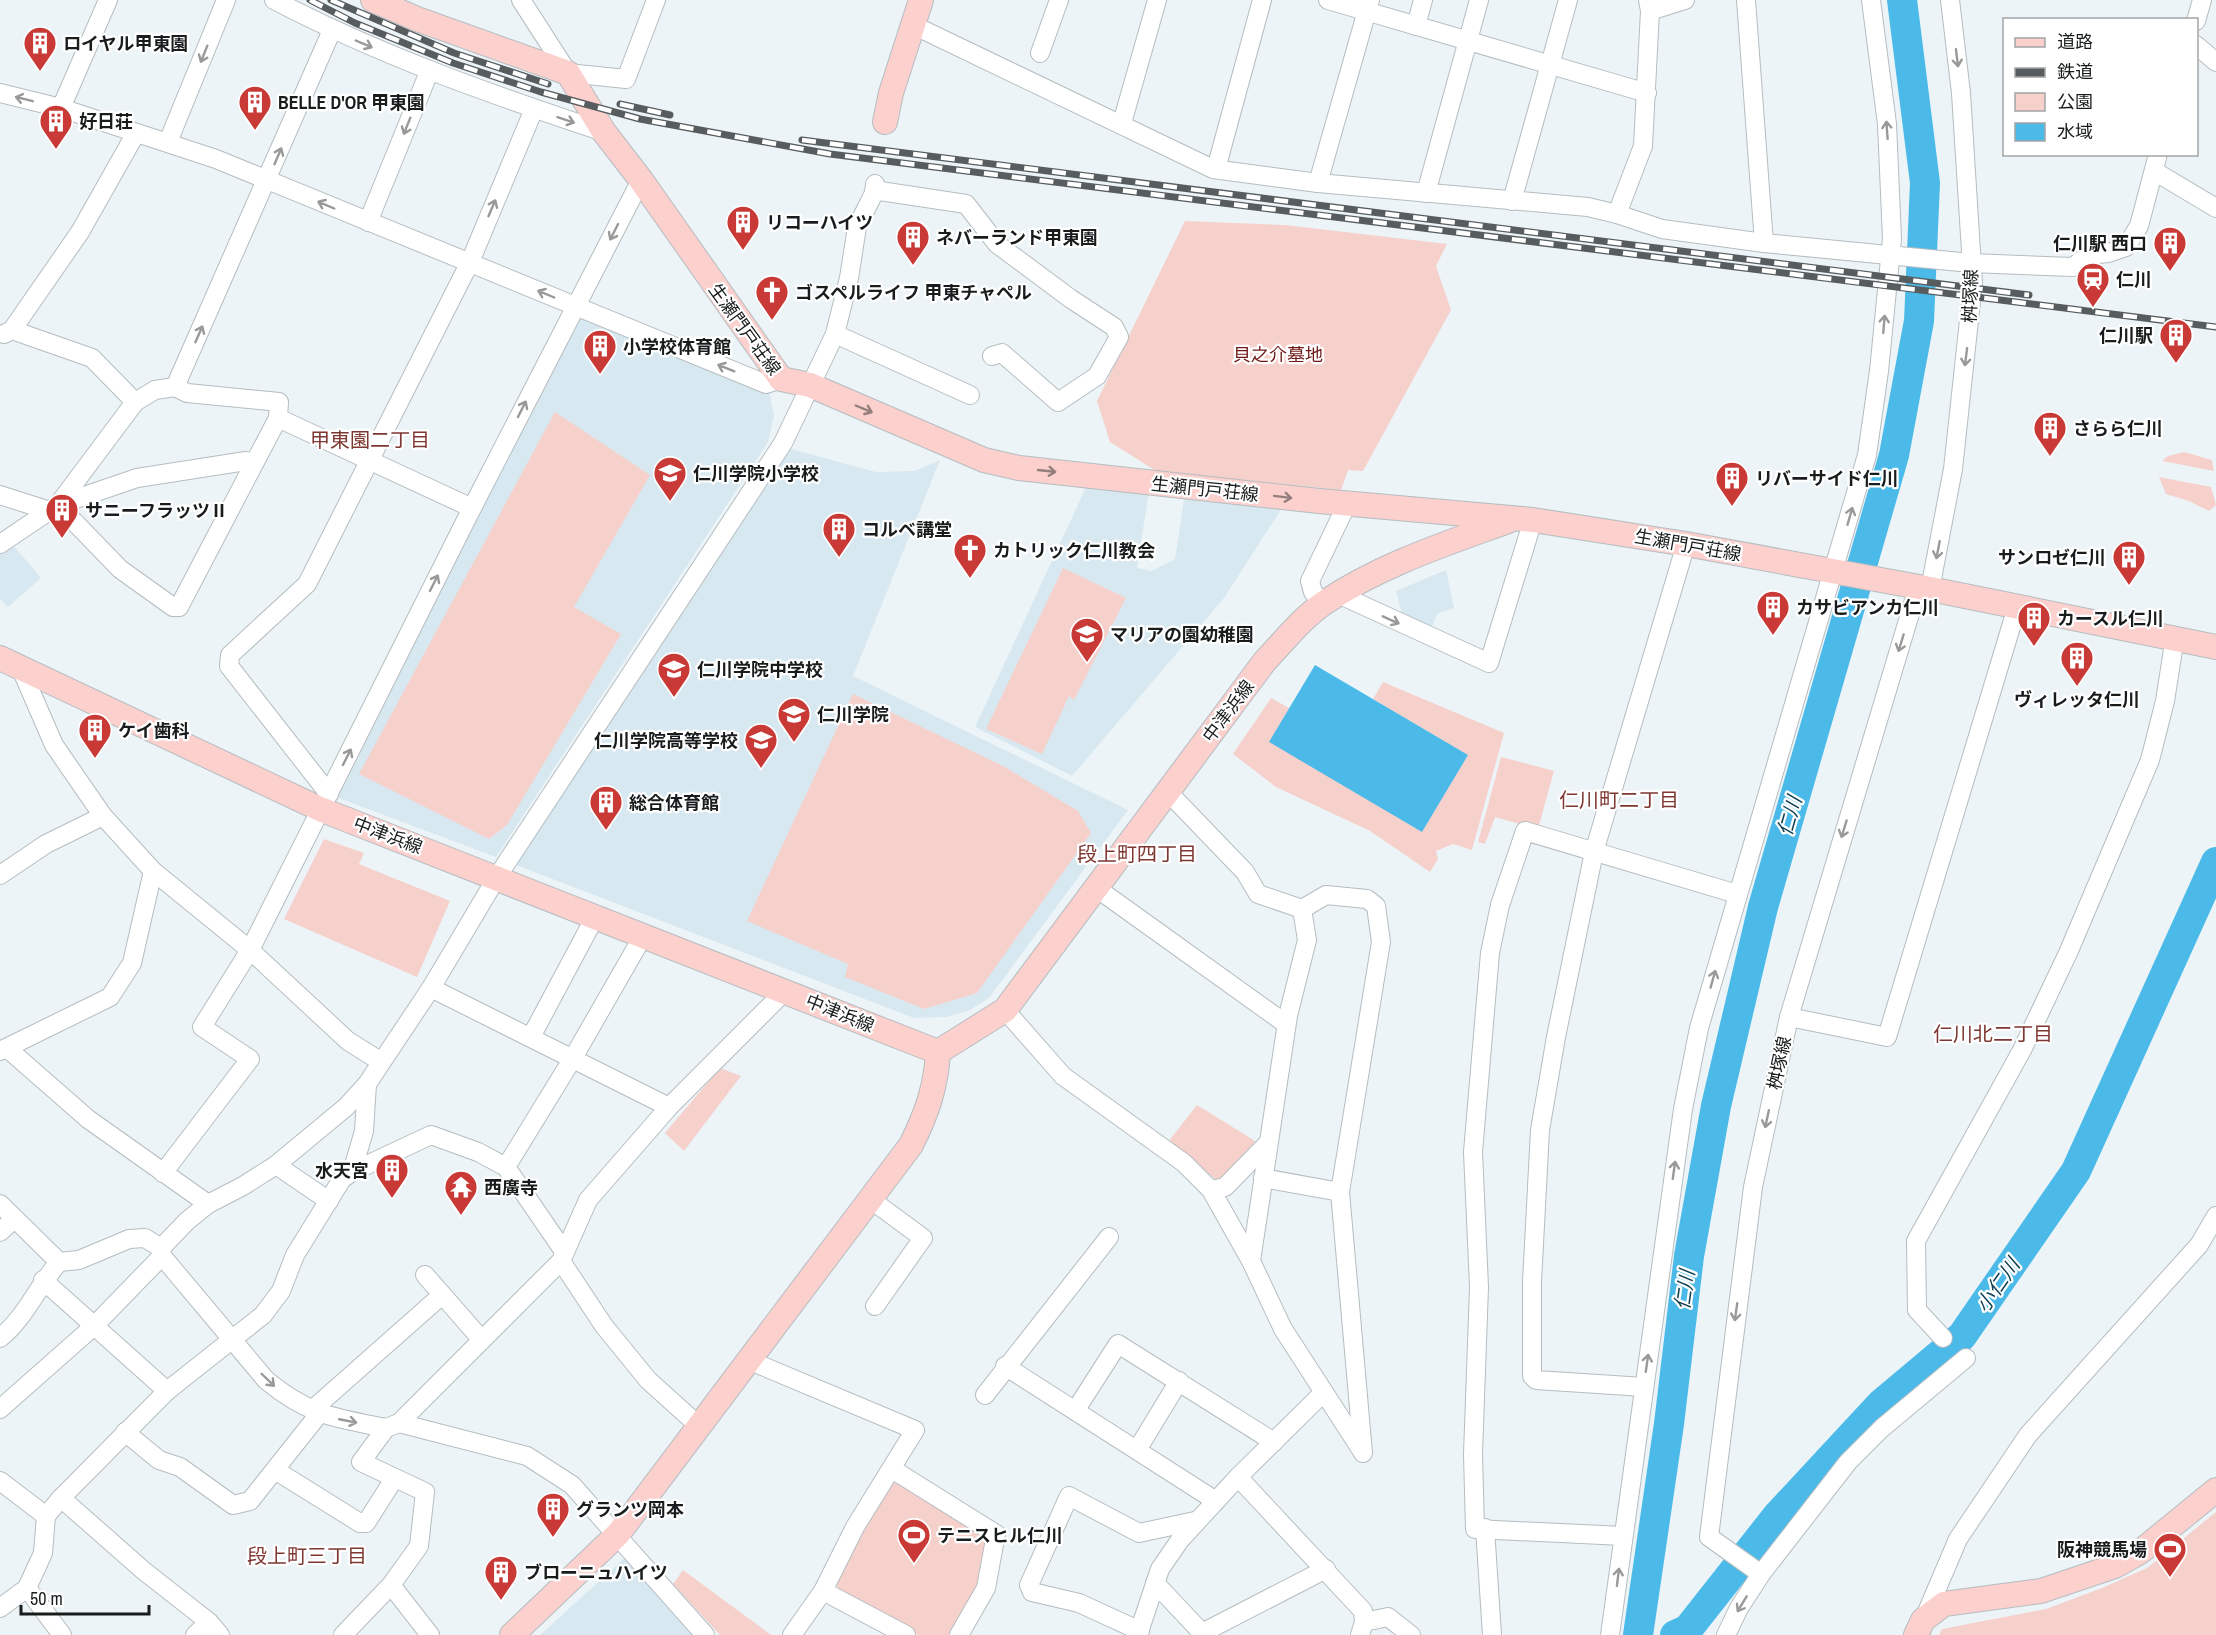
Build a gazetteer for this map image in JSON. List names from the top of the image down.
{
  "streets": {
    "street": ["桝塚線", "生瀬門戸荘線", "中津浜線"]
  },
  "crossings": [
    ["桝塚線", "生瀬門戸荘線"],
    ["生瀬門戸荘線", "中津浜線"]
  ],
  "districts": [
    "甲東園二丁目",
    "仁川町二丁目",
    "段上町四丁目",
    "仁川北二丁目",
    "段上町三丁目"
  ],
  "water": ["仁川", "小仁川"],
  "parks": ["貝之介墓地"],
  "places": {
    "building": [
      "ロイヤル甲東園",
      "BELLE D'OR 甲東園",
      "好日荘",
      "リコーハイツ",
      "ネバーランド甲東園",
      "仁川駅 西口",
      "仁川駅",
      "小学校体育館",
      "さらら仁川",
      "リバーサイド仁川",
      "サニーフラッツⅡ",
      "コルベ講堂",
      "サンロゼ仁川",
      "カサビアンカ仁川",
      "カースル仁川",
      "ヴィレッタ仁川",
      "ケイ歯科",
      "総合体育館",
      "水天宮",
      "グランツ岡本",
      "ブローニュハイツ"
    ],
    "station": ["仁川"],
    "church": ["ゴスペルライフ 甲東チャペル", "カトリック仁川教会"],
    "school or university": [
      "仁川学院小学校",
      "マリアの園幼稚園",
      "仁川学院中学校",
      "仁川学院",
      "仁川学院高等学校"
    ],
    "temple": ["西廣寺"],
    "sports": ["テニスヒル仁川", "阪神競馬場"]
  },
  "legend": [
    "道路",
    "鉄道",
    "公園",
    "水域"
  ],
  "scale_bar": "50 m"
}
